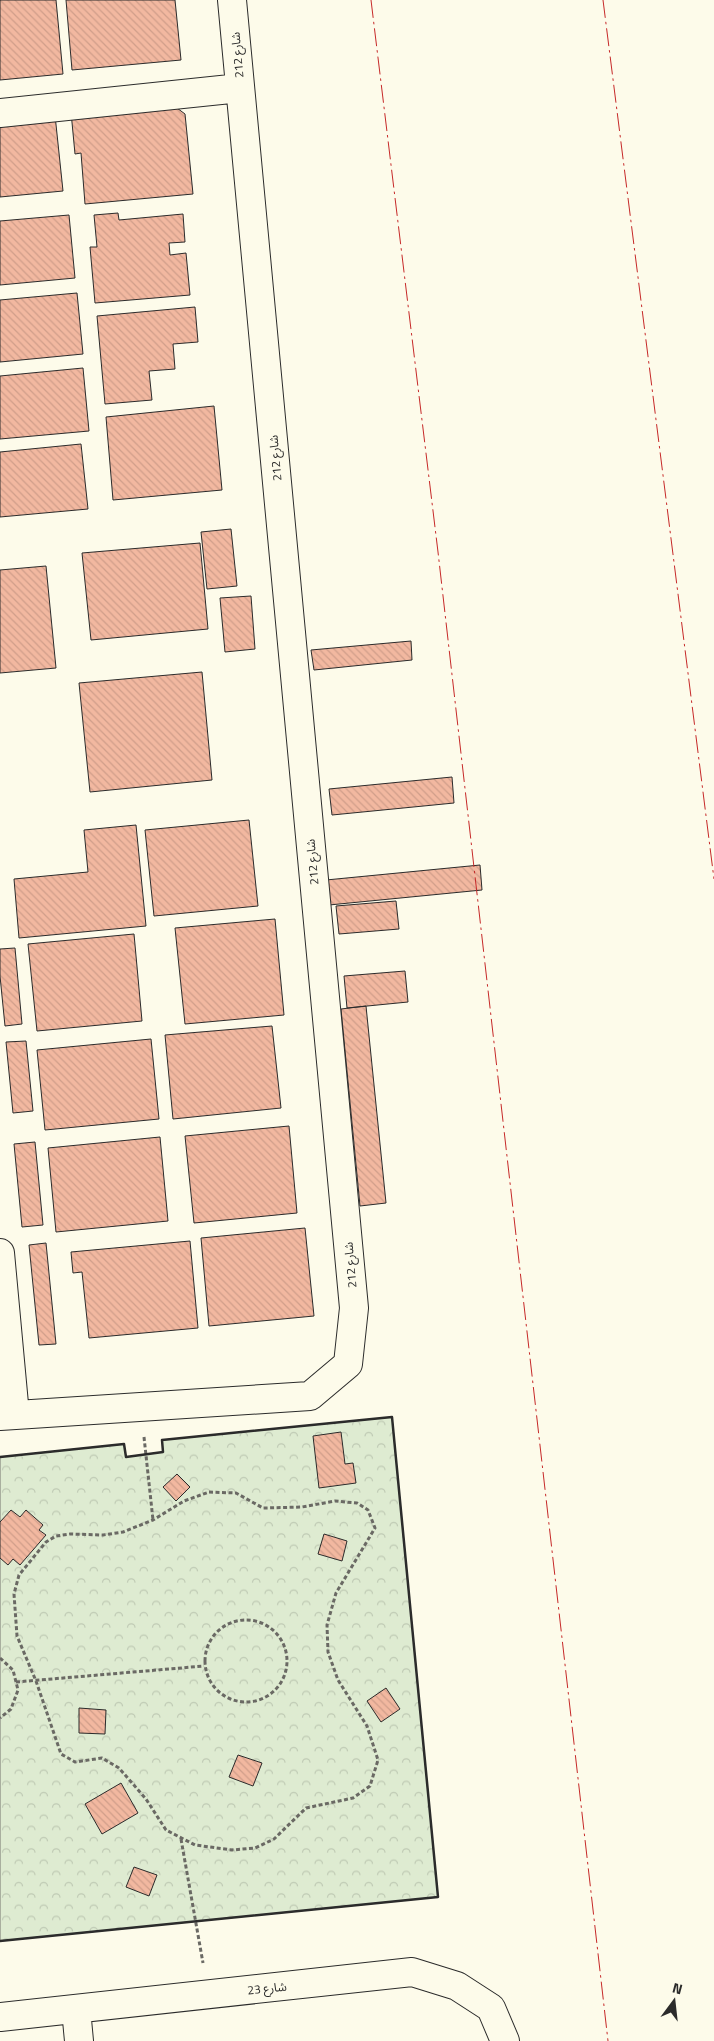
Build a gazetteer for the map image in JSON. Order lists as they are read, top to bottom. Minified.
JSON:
{"streets":{"street":["شارع 212","شارع 23"]},"north":"top"}
